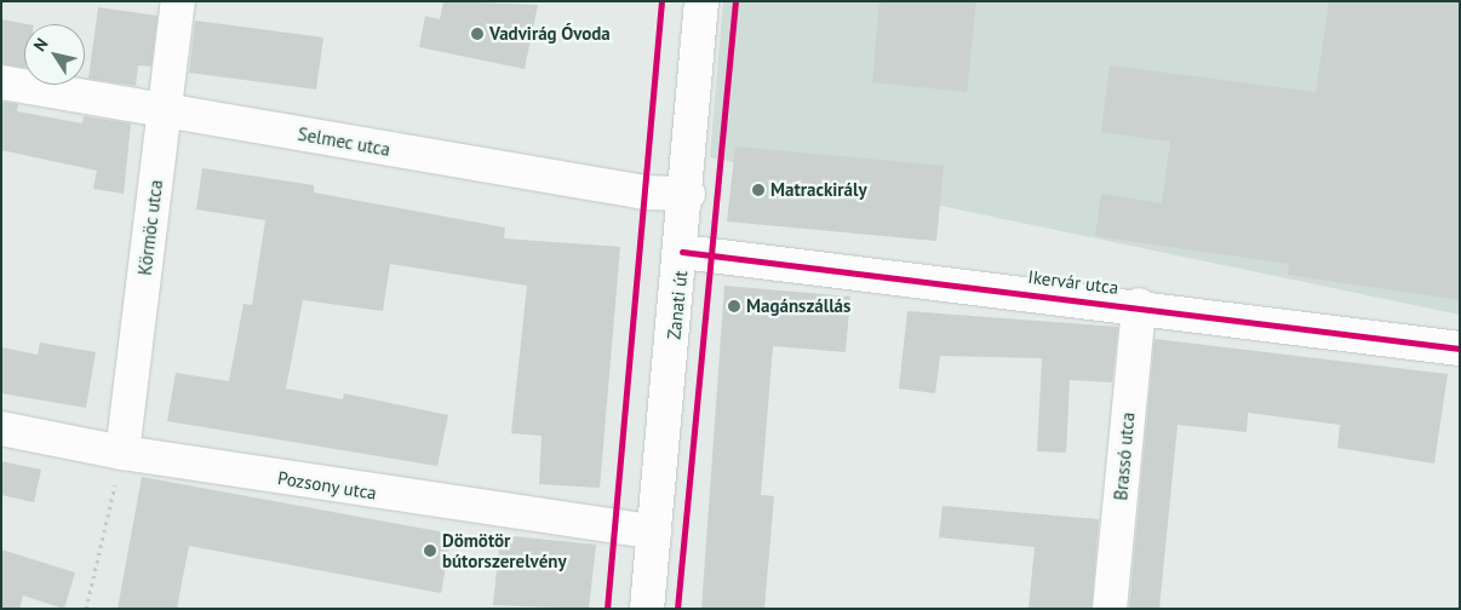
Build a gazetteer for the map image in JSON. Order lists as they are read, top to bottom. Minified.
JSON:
{"streets":{"street":["Selmec utca","Körmöc utca","Ikervár utca","Zanati út","Brassó utca","Pozsony utca"]},"crossings":[["Selmec utca","Körmöc utca"],["Selmec utca","Zanati út"],["Körmöc utca","Pozsony utca"],["Ikervár utca","Zanati út"],["Ikervár utca","Brassó utca"],["Zanati út","Pozsony utca"]],"places":["Vadvirág Óvoda","Matrackirály","Magánszállás","Dömötör bútorszerelvény"],"north":"top left"}
